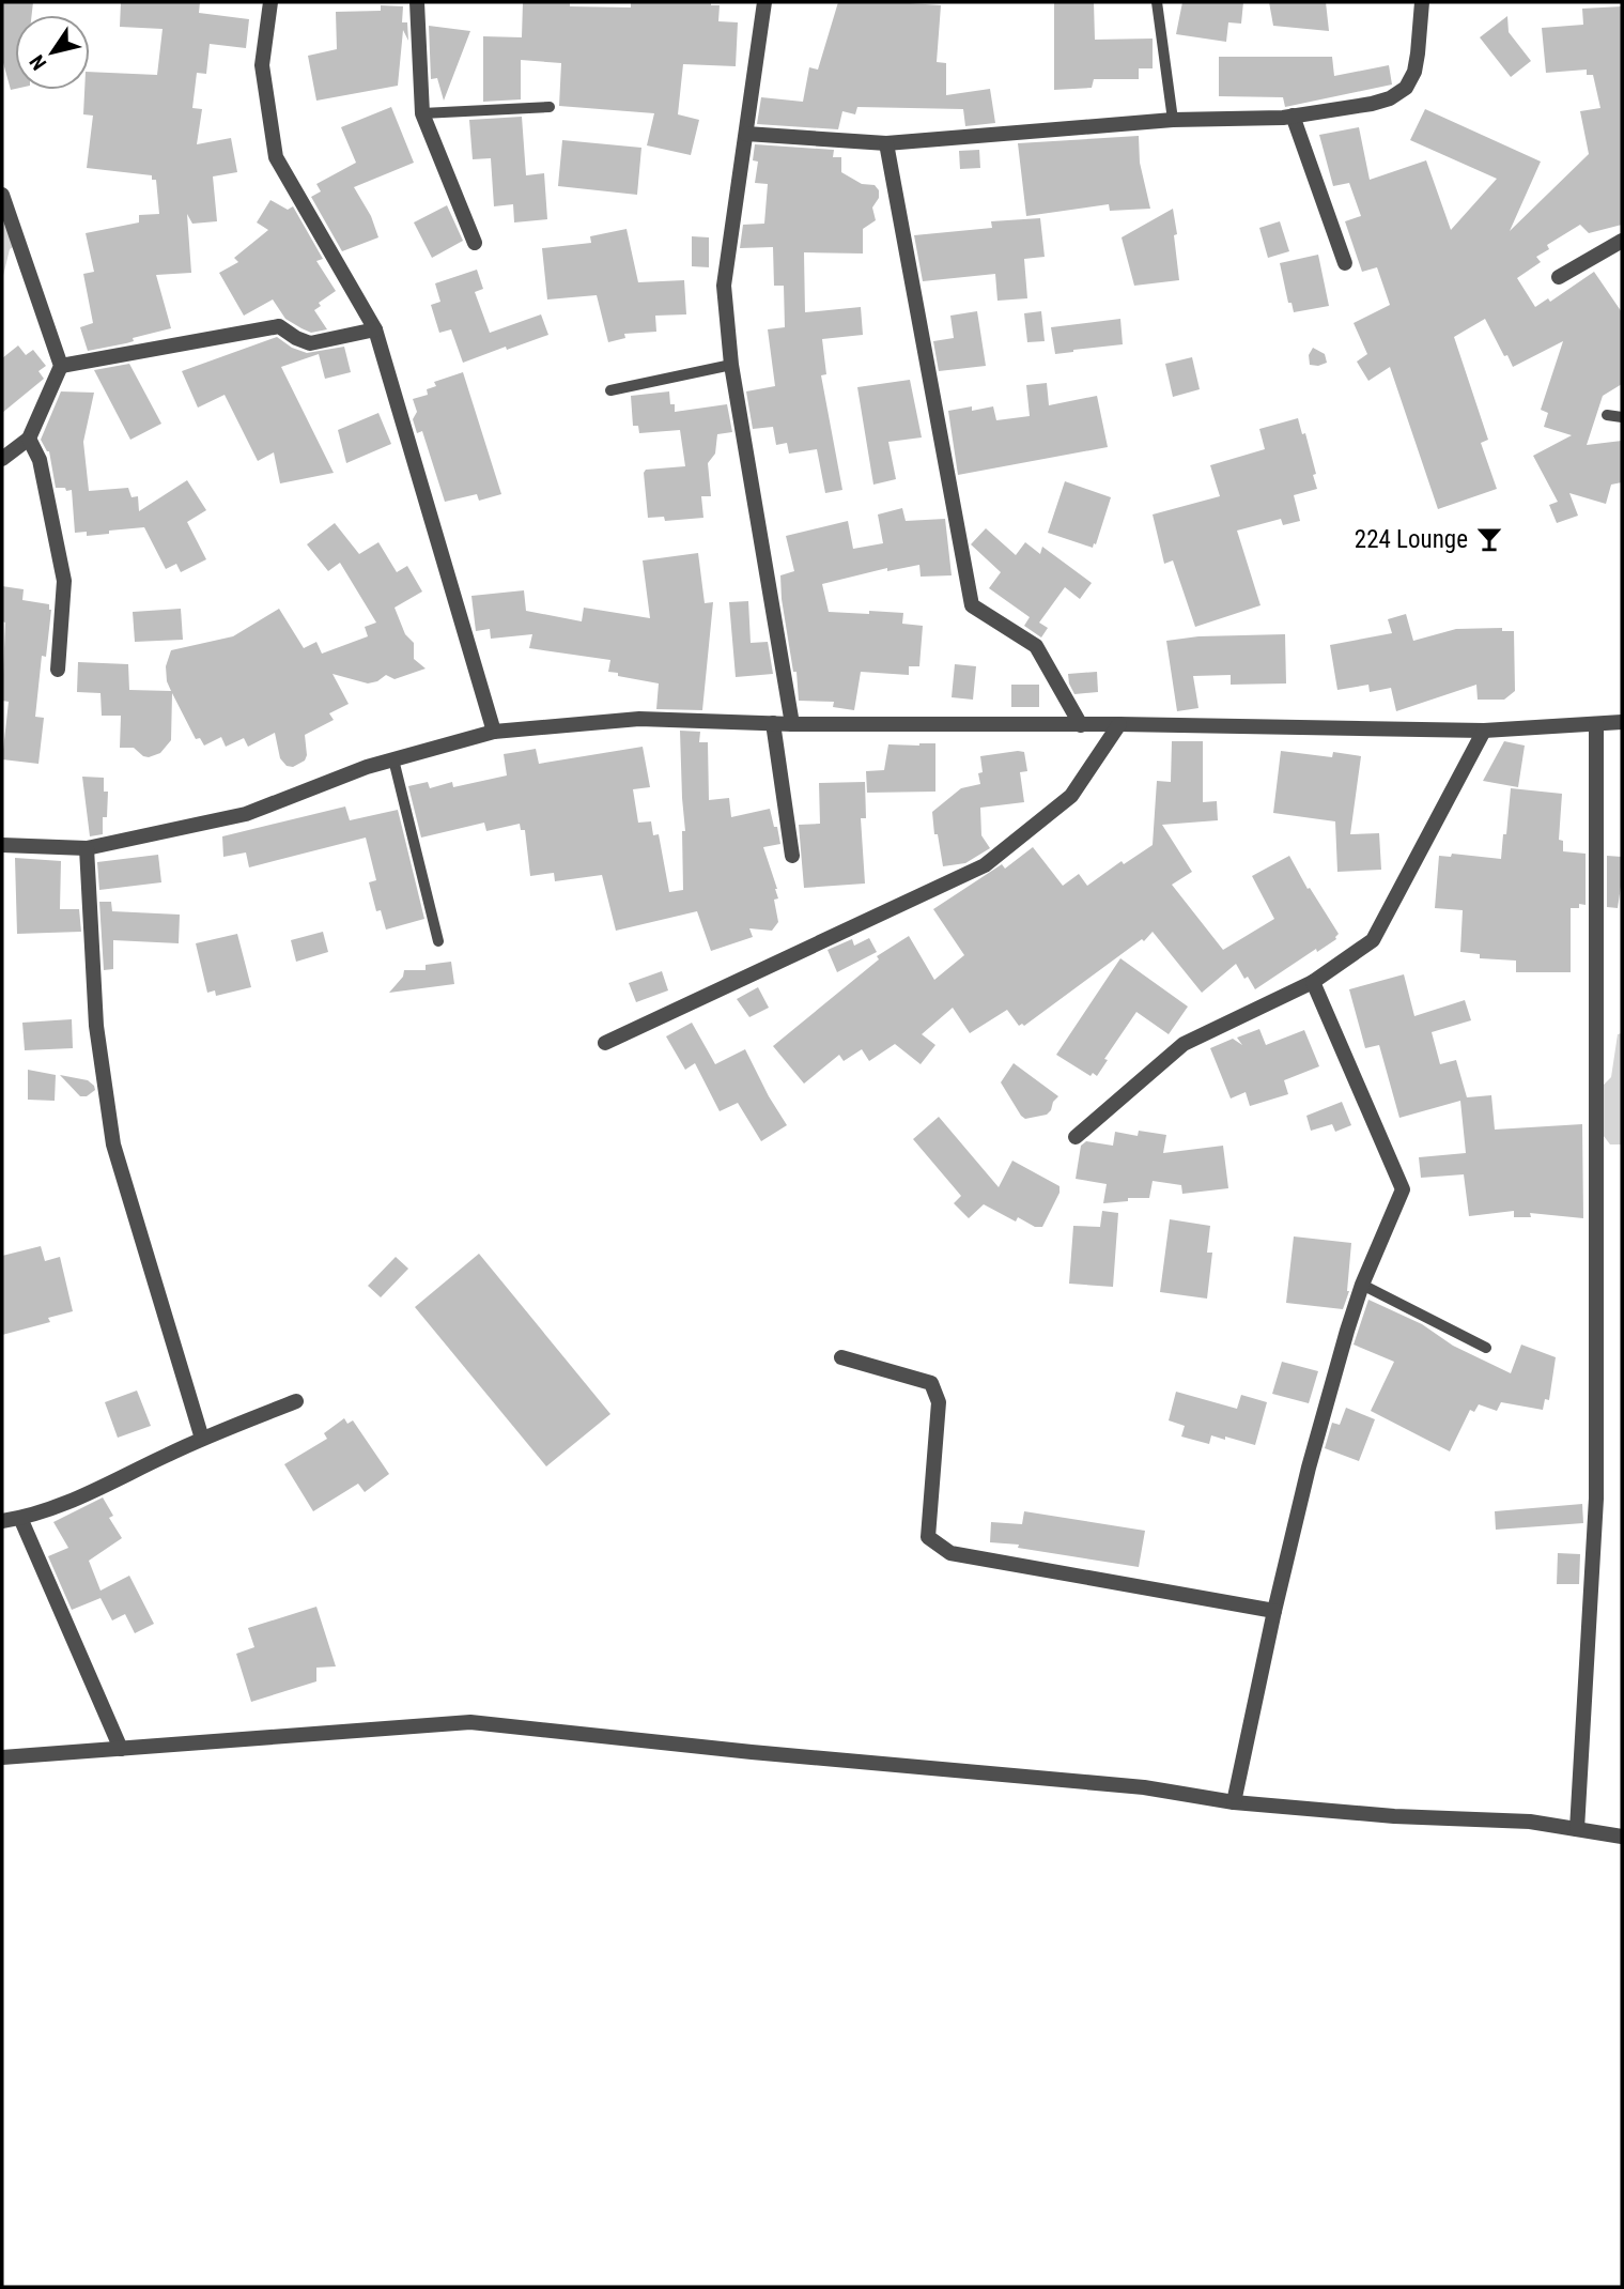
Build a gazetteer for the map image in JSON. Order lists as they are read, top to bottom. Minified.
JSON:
{"places":{"bar":["224 Lounge"]},"north":"bottom left"}
